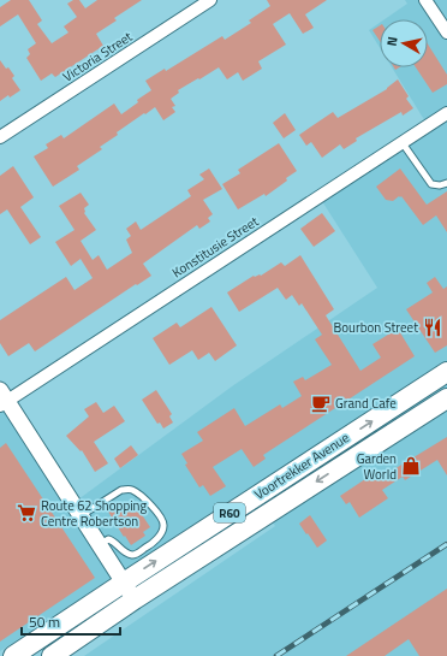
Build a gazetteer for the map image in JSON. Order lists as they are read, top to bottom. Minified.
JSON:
{"streets":{"main road":["Voortrekker Avenue","R60"],"street":["Victoria Street","Konstitusie Street"]},"places":{"restaurant":["Bourbon Street"],"cafe":["Grand Cafe"],"shop":["Garden World"],"supermarket":["Route 62 Shopping Centre Robertson"]},"scale_bar":"50 m","north":"left"}
